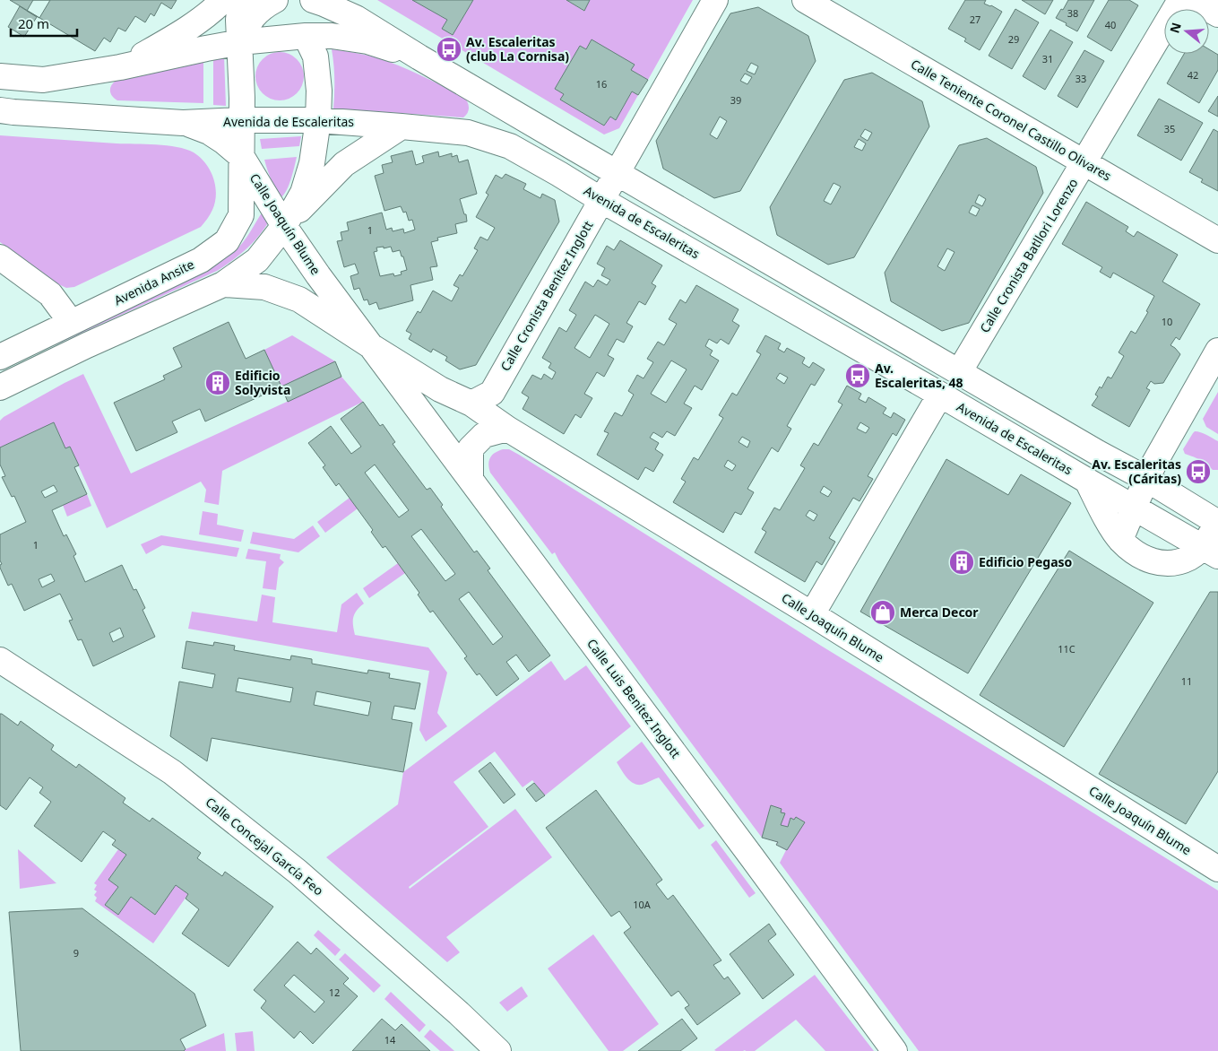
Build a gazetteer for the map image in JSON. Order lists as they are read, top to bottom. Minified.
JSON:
{"streets":{"street":["Calle Teniente Coronel Castillo Olivares","Avenida de Escaleritas","Calle Joaquín Blume","Calle Cronista Batllori Lorenzo","Avenida Ansite","Calle Cronista Benítez Inglott","Calle Luis Benítez Inglott","Calle Concejal García Feo"]},"crossings":[["Calle Teniente Coronel Castillo Olivares","Calle Cronista Batllori Lorenzo"],["Avenida de Escaleritas","Calle Joaquín Blume"],["Avenida de Escaleritas","Avenida Ansite"],["Avenida de Escaleritas","Calle Cronista Benítez Inglott"],["Calle Joaquín Blume","Avenida Ansite"],["Calle Joaquín Blume","Calle Cronista Benítez Inglott"],["Calle Joaquín Blume","Calle Luis Benítez Inglott"]],"places":{"bus stop":["Av. Escaleritas (club La Cornisa)","Av. Escaleritas, 48","Av. Escaleritas (Cáritas)"],"building":["Edificio Solyvista","Edificio Pegaso"],"shop":["Merca Decor"]},"house_numbers":["38","27","40","29","31","42","33","16","39","35","1","10","1","11C","11","10A","9","12","14"],"scale_bar":"20 m","north":"left"}
